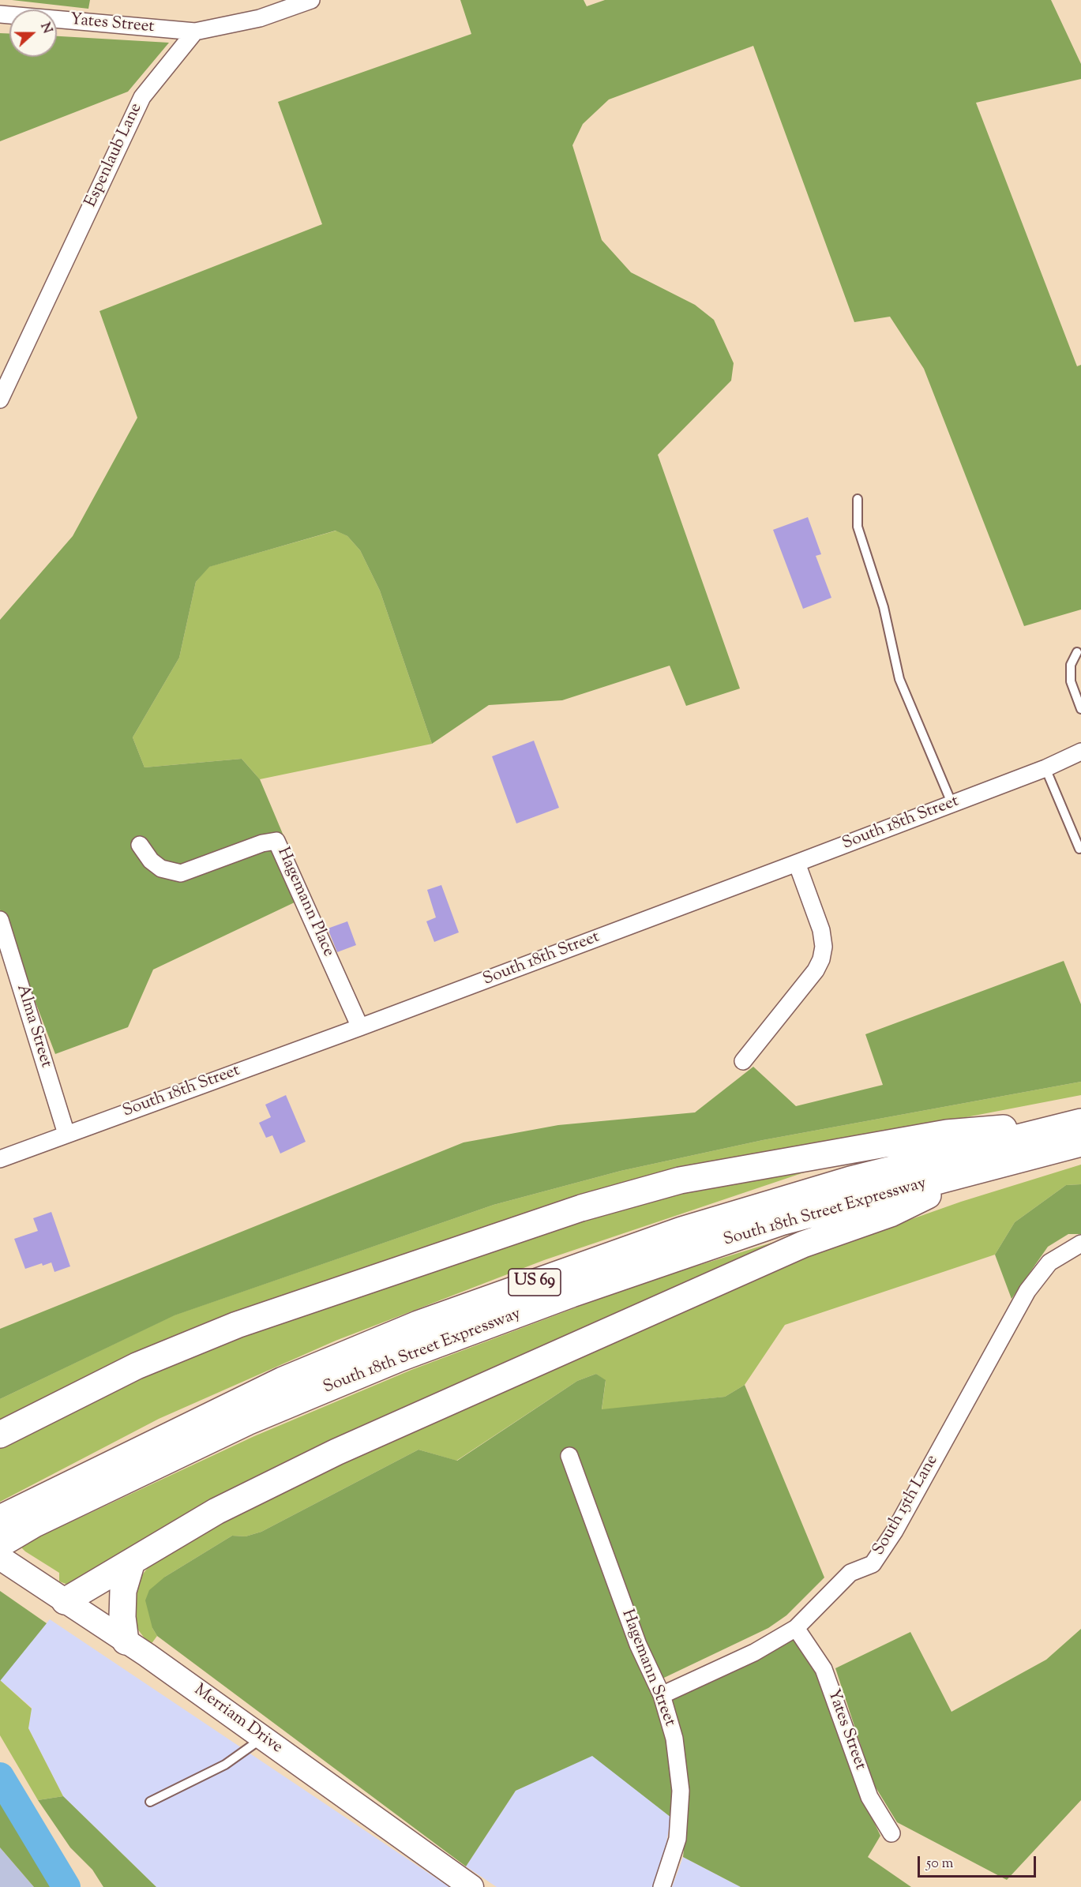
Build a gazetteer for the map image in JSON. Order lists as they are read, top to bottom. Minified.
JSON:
{"streets":{"highway":["South 18th Street Expressway","US 69"],"main road":["Merriam Drive"],"street":["Yates Street","Espenlaub Lane","South 18th Street","Hagemann Place","Alma Street","South 15th Lane","Hagemann Street"]},"crossings":[["Yates Street","Espenlaub Lane"],["Yates Street","South 15th Lane"],["South 18th Street","Hagemann Place"],["South 18th Street","Alma Street"],["South 15th Lane","Hagemann Street"]],"scale_bar":"50 m","north":"right"}
